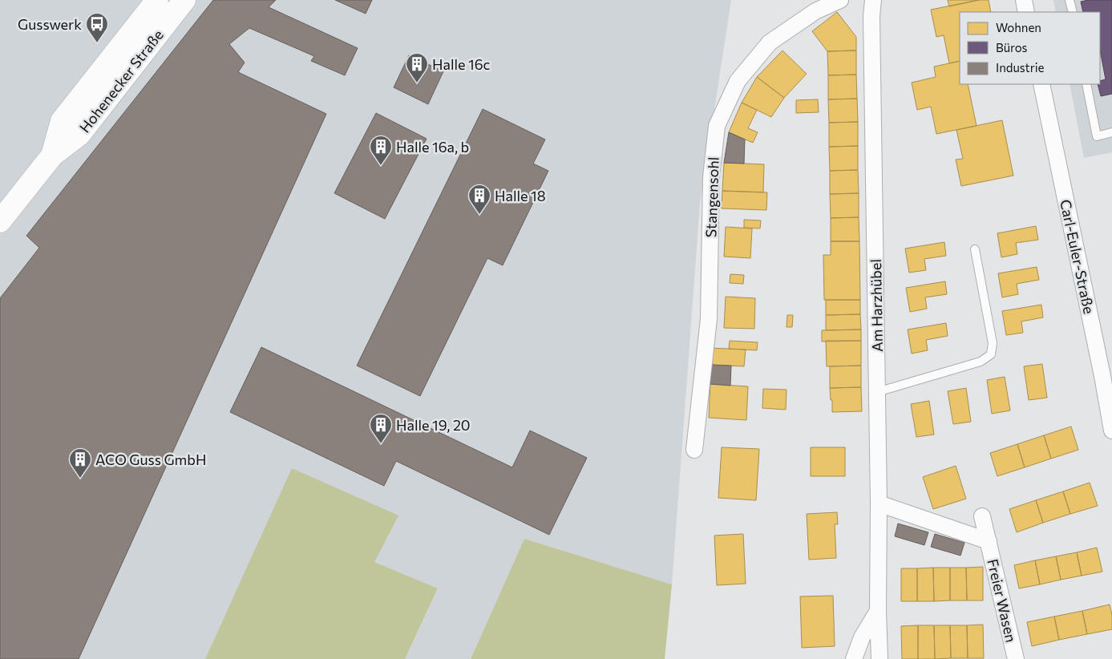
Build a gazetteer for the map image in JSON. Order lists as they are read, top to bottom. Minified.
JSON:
{"streets":{"main road":["Hohenecker Straße"],"street":["Stangensohl","Carl-Euler-Straße","Am Harzhübel","Freier Wasen"]},"crossings":[["Am Harzhübel","Freier Wasen"]],"places":{"bus stop":["Gusswerk"],"building":["Halle 16c","Halle 16a, b","Halle 18","Halle 19, 20","ACO Guss GmbH"]},"legend":["Wohnen","Büros","Industrie"]}
